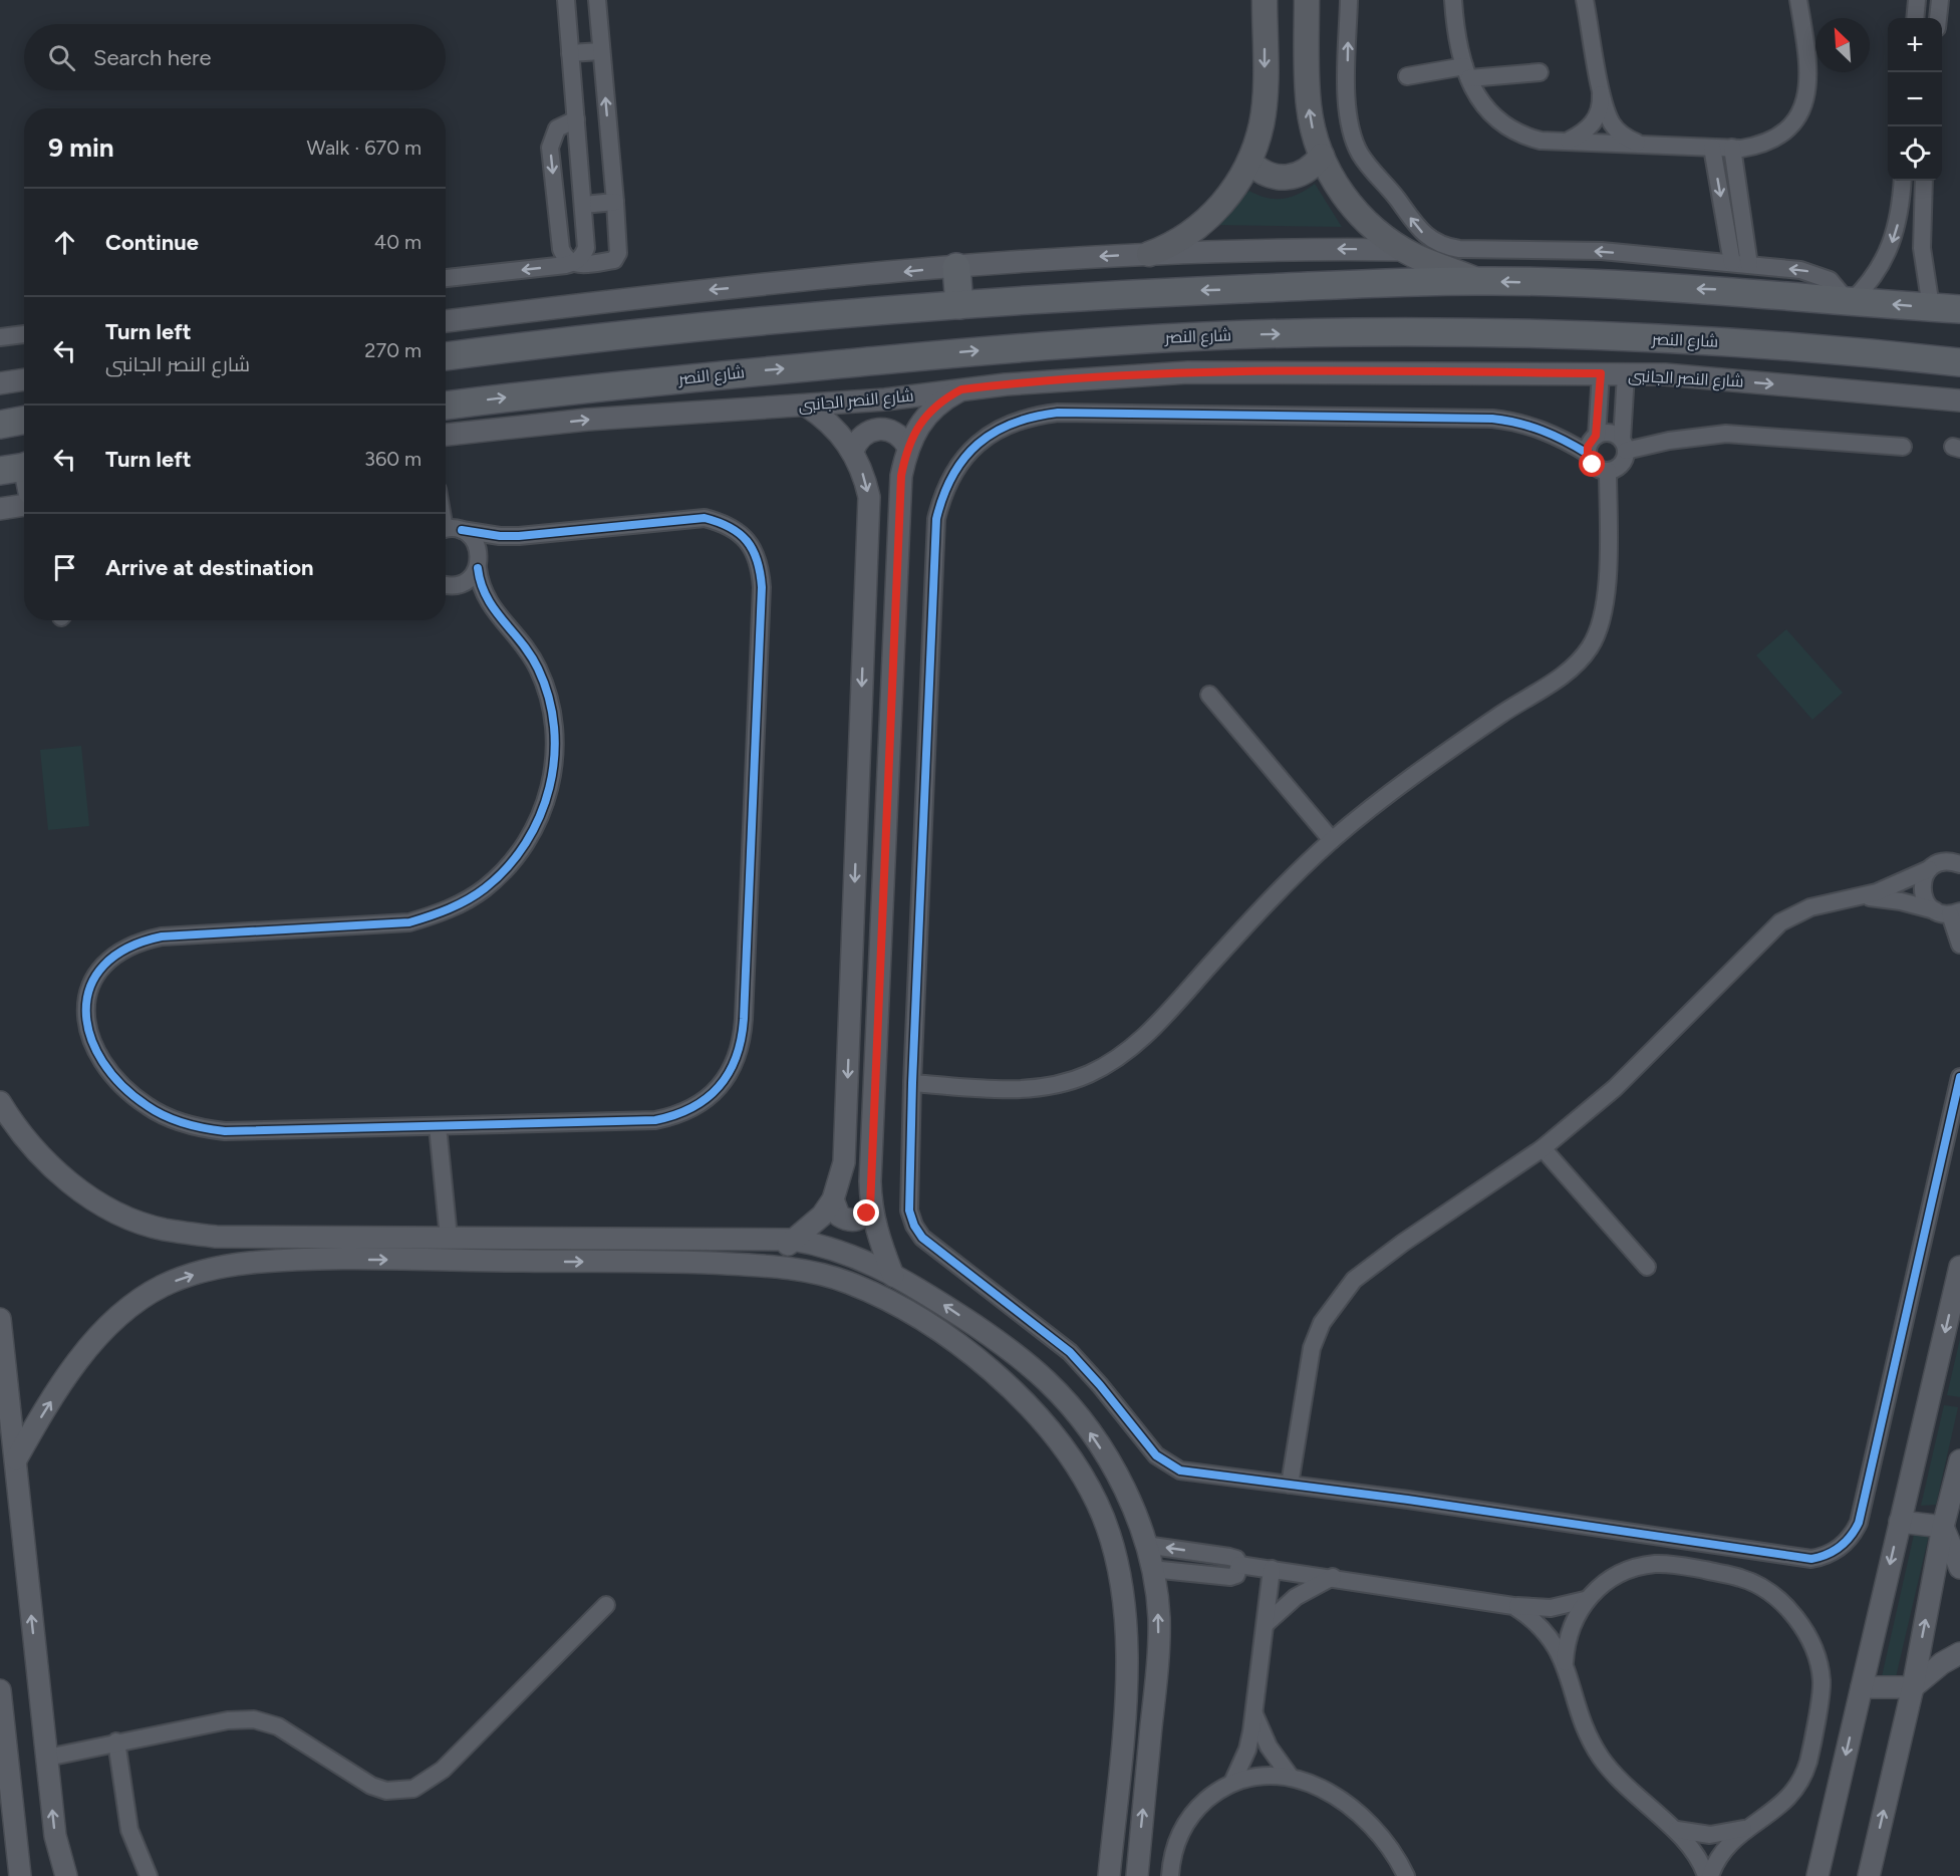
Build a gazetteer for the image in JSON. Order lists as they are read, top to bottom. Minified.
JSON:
{"streets":{"main road":["شارع النصر"],"street":["شارع النصر الجانبى"]},"north":"top left","page":{"map_buttons":["+","−"],"search":"Search here","heading":["9 min","Walk · 670 m"],"list":[["Continue","40 m"],["Turn left","شارع النصر الجانبى","270 m"],["Turn left","360 m"],"Arrive at destination"]}}
